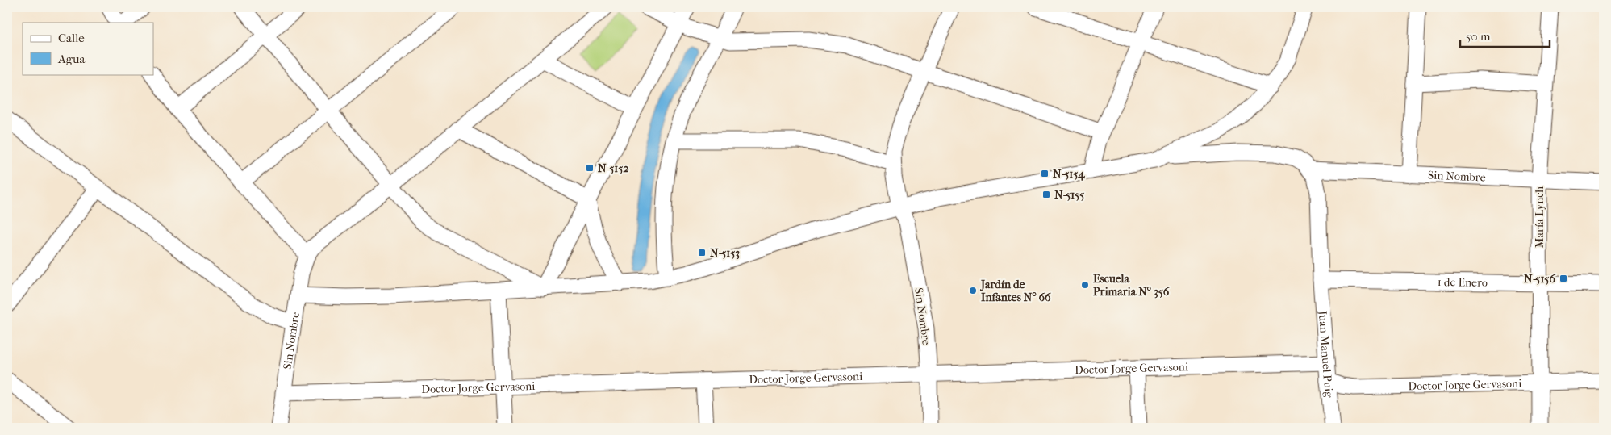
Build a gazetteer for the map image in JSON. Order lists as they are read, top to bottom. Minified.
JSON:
{"streets":{"street":["Sin Nombre","María Lynch","1 de Enero","Juan Manuel Puig","Doctor Jorge Gervasoni"]},"crossings":[["Sin Nombre","María Lynch"],["Sin Nombre","Doctor Jorge Gervasoni"],["María Lynch","1 de Enero"],["María Lynch","Doctor Jorge Gervasoni"],["1 de Enero","Juan Manuel Puig"],["Juan Manuel Puig","Doctor Jorge Gervasoni"]],"places":{"transit":["N-5152","N-5154","N-5155","N-5153","N-5156"],"other":["Escuela Primaria N° 356","Jardín de Infantes N° 66"]},"legend":["Calle","Agua"],"scale_bar":"50 m"}
